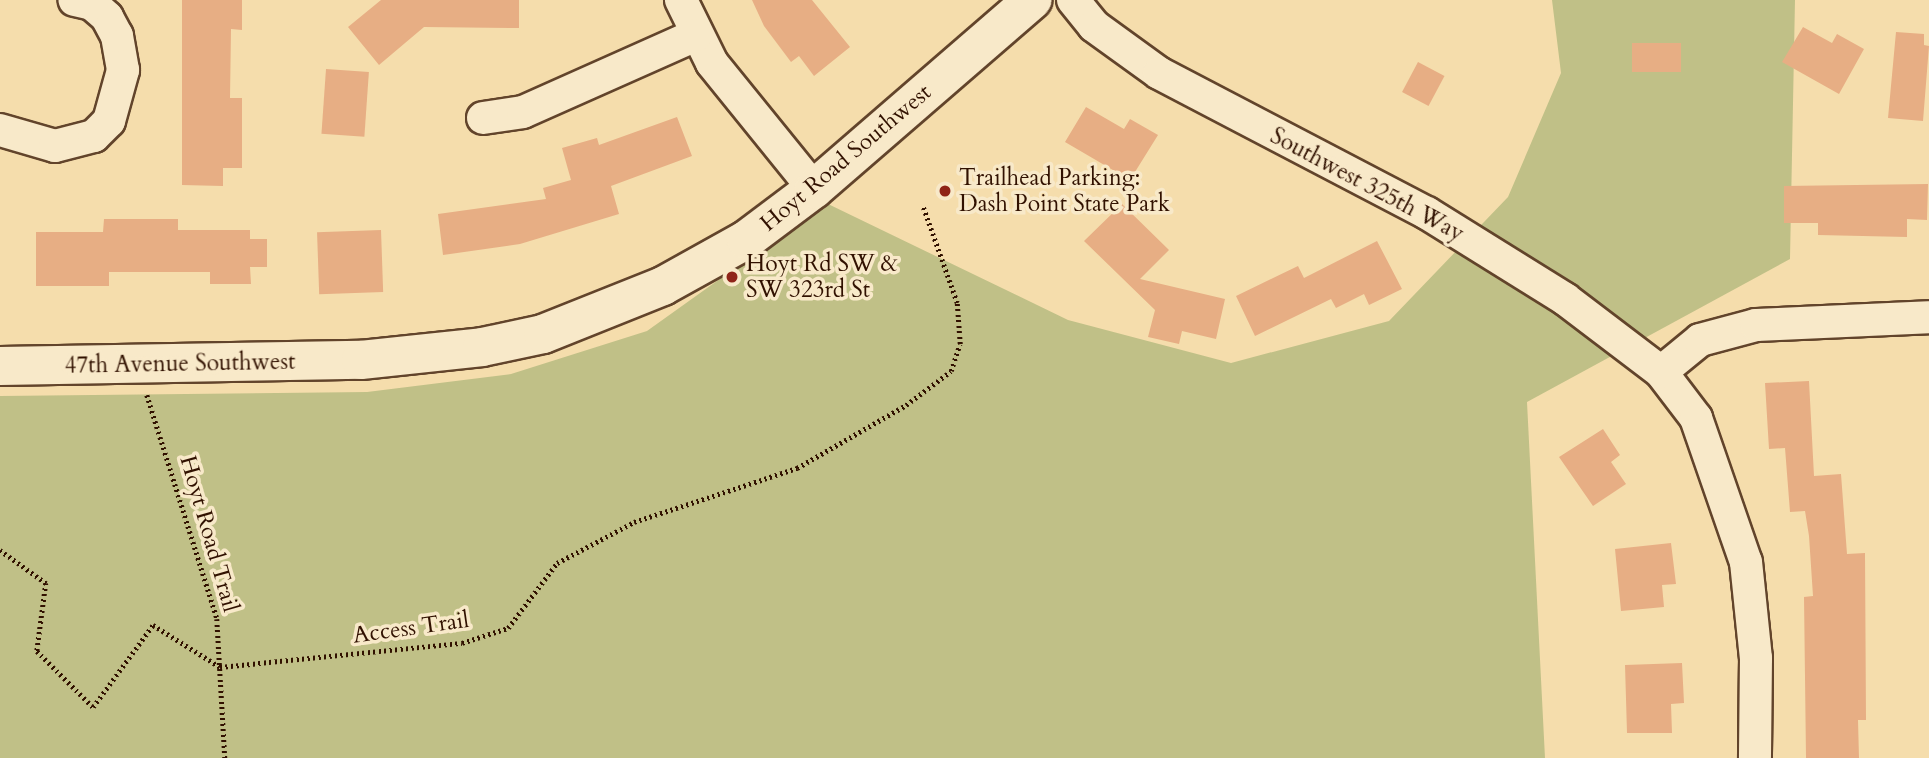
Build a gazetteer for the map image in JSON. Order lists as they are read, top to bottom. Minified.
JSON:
{"streets":{"main road":["Hoyt Road Southwest","47th Avenue Southwest"],"street":["Southwest 325th Way"],"path":["Hoyt Road Trail","Access Trail"]},"crossings":[["Hoyt Road Southwest","47th Avenue Southwest"],["47th Avenue Southwest","Hoyt Road Trail"],["Hoyt Road Trail","Access Trail"]],"places":["Trailhead Parking: Dash Point State Park","Hoyt Rd SW & SW 323rd St"]}
